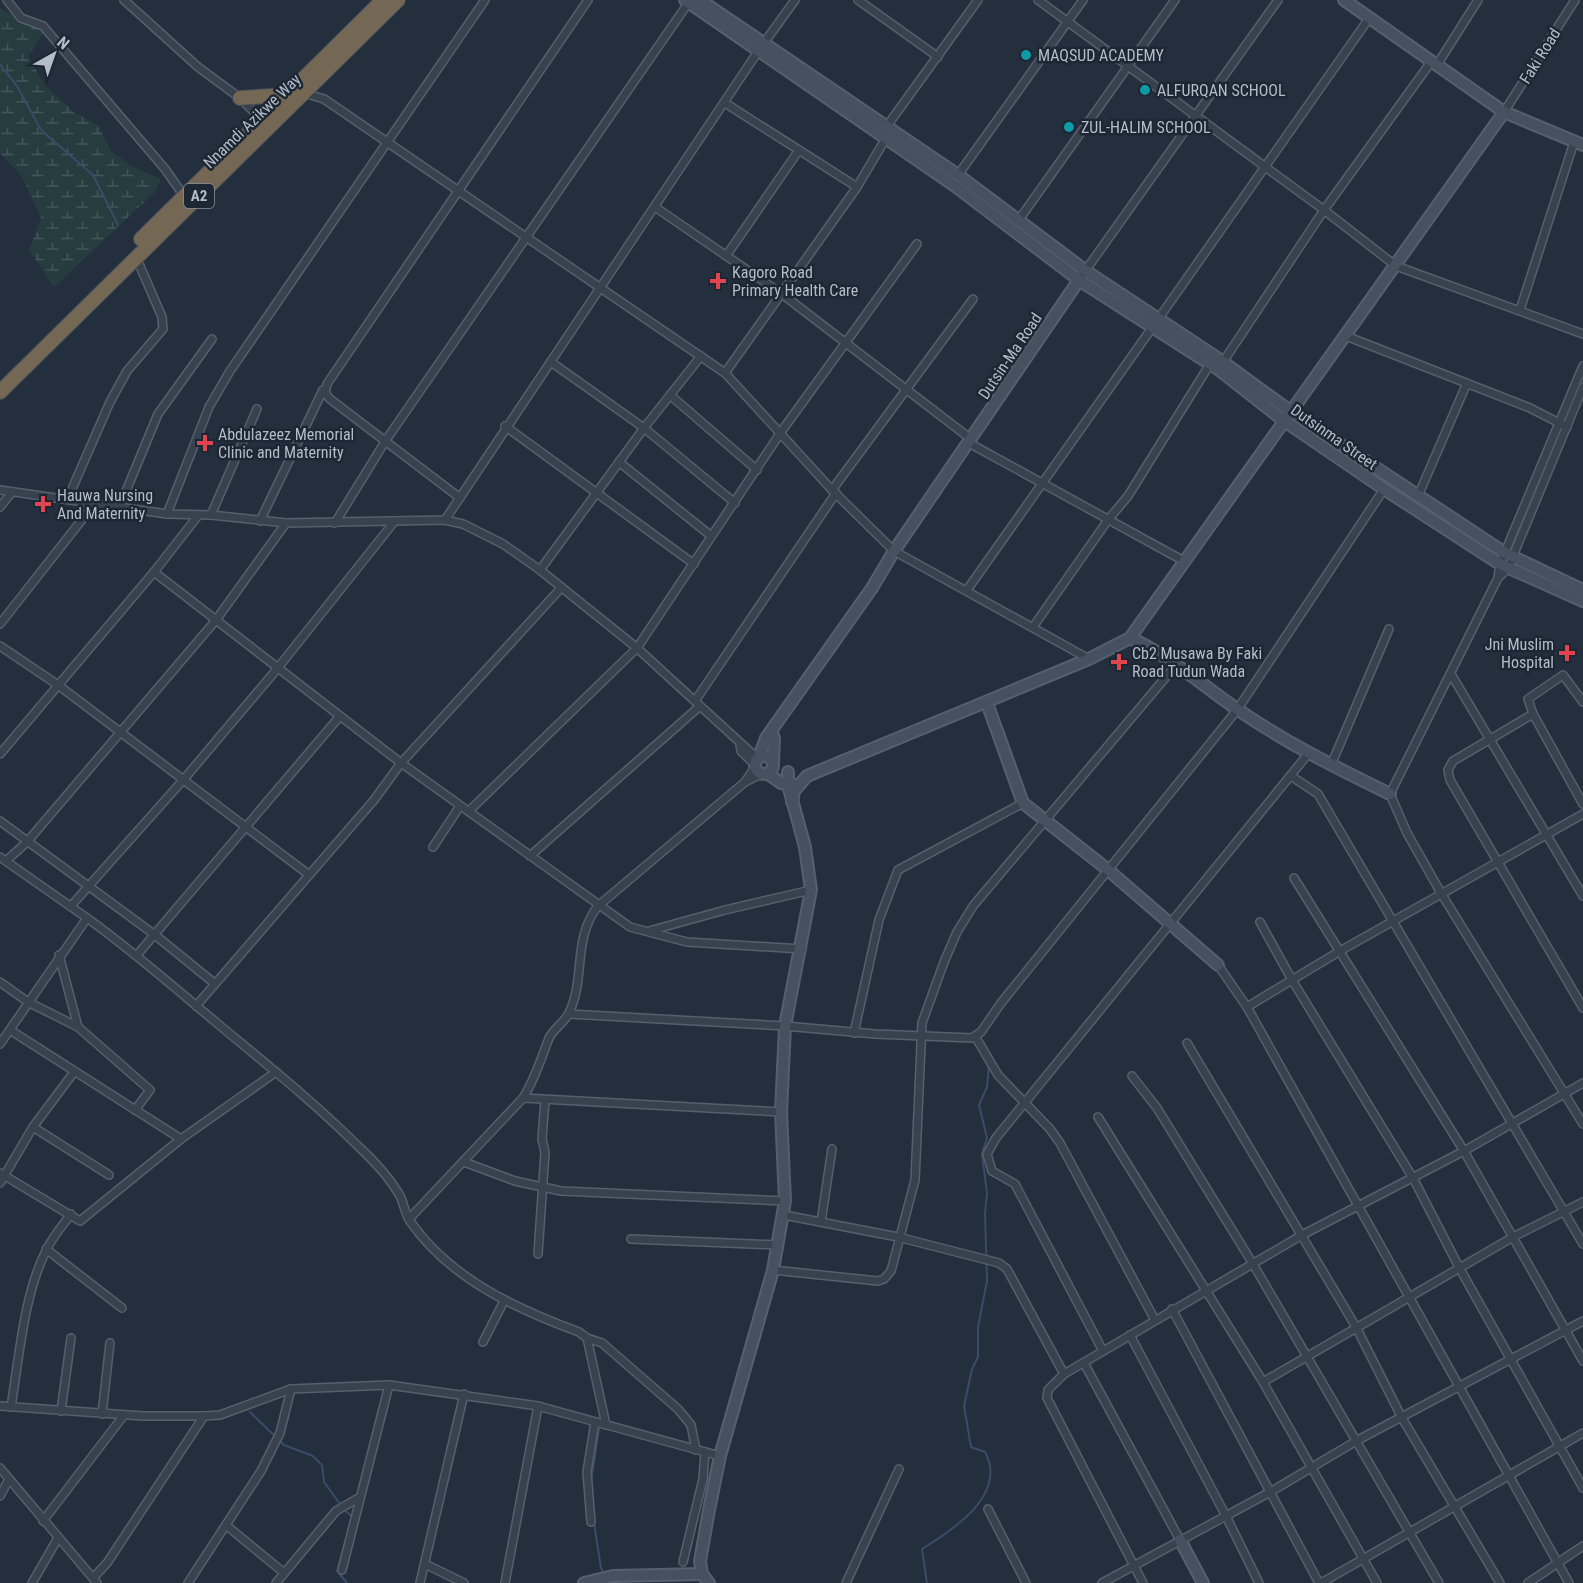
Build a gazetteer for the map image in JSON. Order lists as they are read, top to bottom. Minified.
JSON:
{"streets":{"highway":["Nnamdi Azikwe Way","A2"],"street":["Faki Road","Dutsin-Ma Road","Dutsinma Street"]},"crossings":[["Dutsin-Ma Road","Dutsinma Street"]],"places":{"other":["MAQSUD ACADEMY","ALFURQAN SCHOOL","ZUL-HALIM SCHOOL"],"health":["Kagoro Road Primary Health Care","Abdulazeez Memorial Clinic and Maternity","Hauwa Nursing And Maternity","Jni Muslim Hospital","Cb2 Musawa By Faki Road Tudun Wada"]},"north":"top right"}
